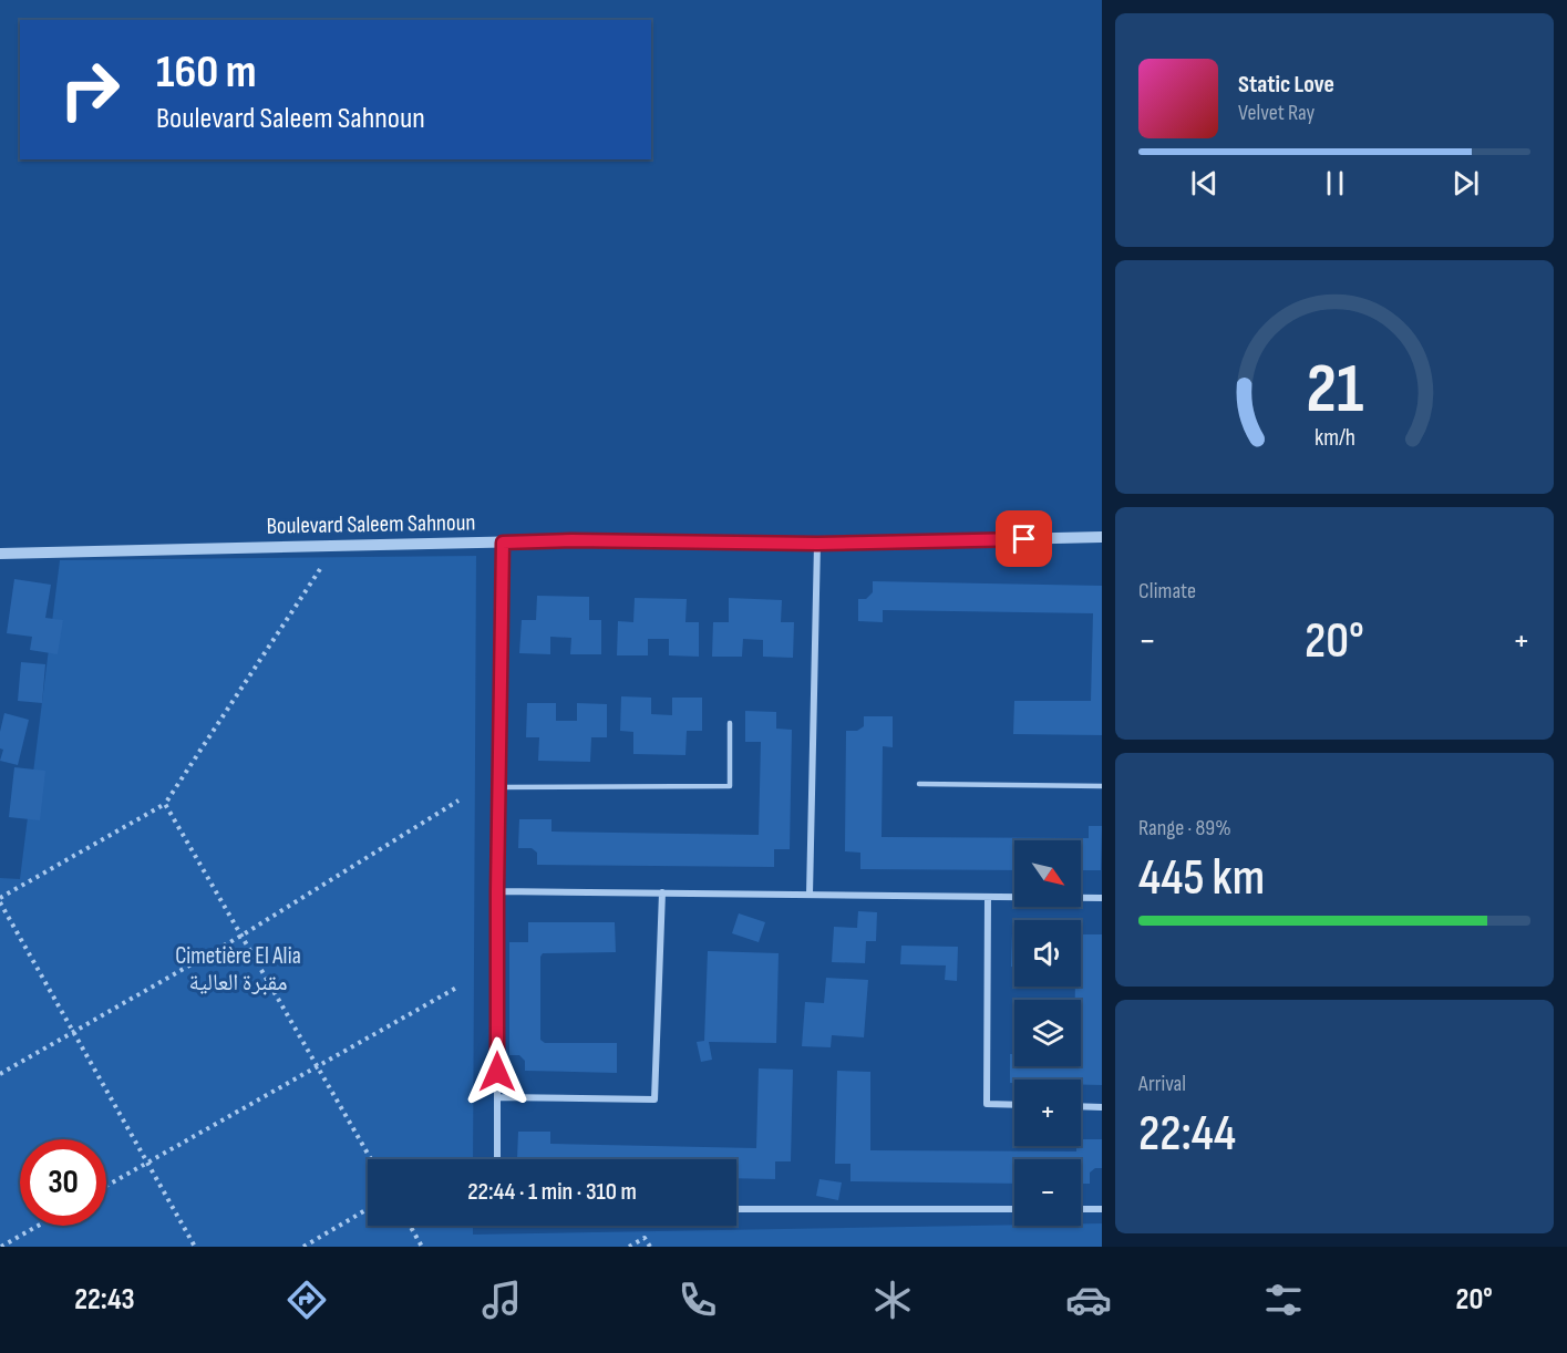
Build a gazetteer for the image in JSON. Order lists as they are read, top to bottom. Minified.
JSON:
{"streets":{"street":["Boulevard Saleem Sahnoun"]},"parks":["Cimetière El Alia مقبرة العالية"],"north":"bottom right","page":{"turn":["160 m","Boulevard Saleem Sahnoun"],"song":["Static Love","Velvet Ray"],"tile":["Climate",["Range · 89%","445 km"],["Arrival","22:44"]],"heat":["−","20°","+"],"map_buttons":["+","−"],"limit":"30","trip":"22:44 · 1 min · 310 m","tabs":["22:43","20°"],"gauge":["21","km/h"]}}
